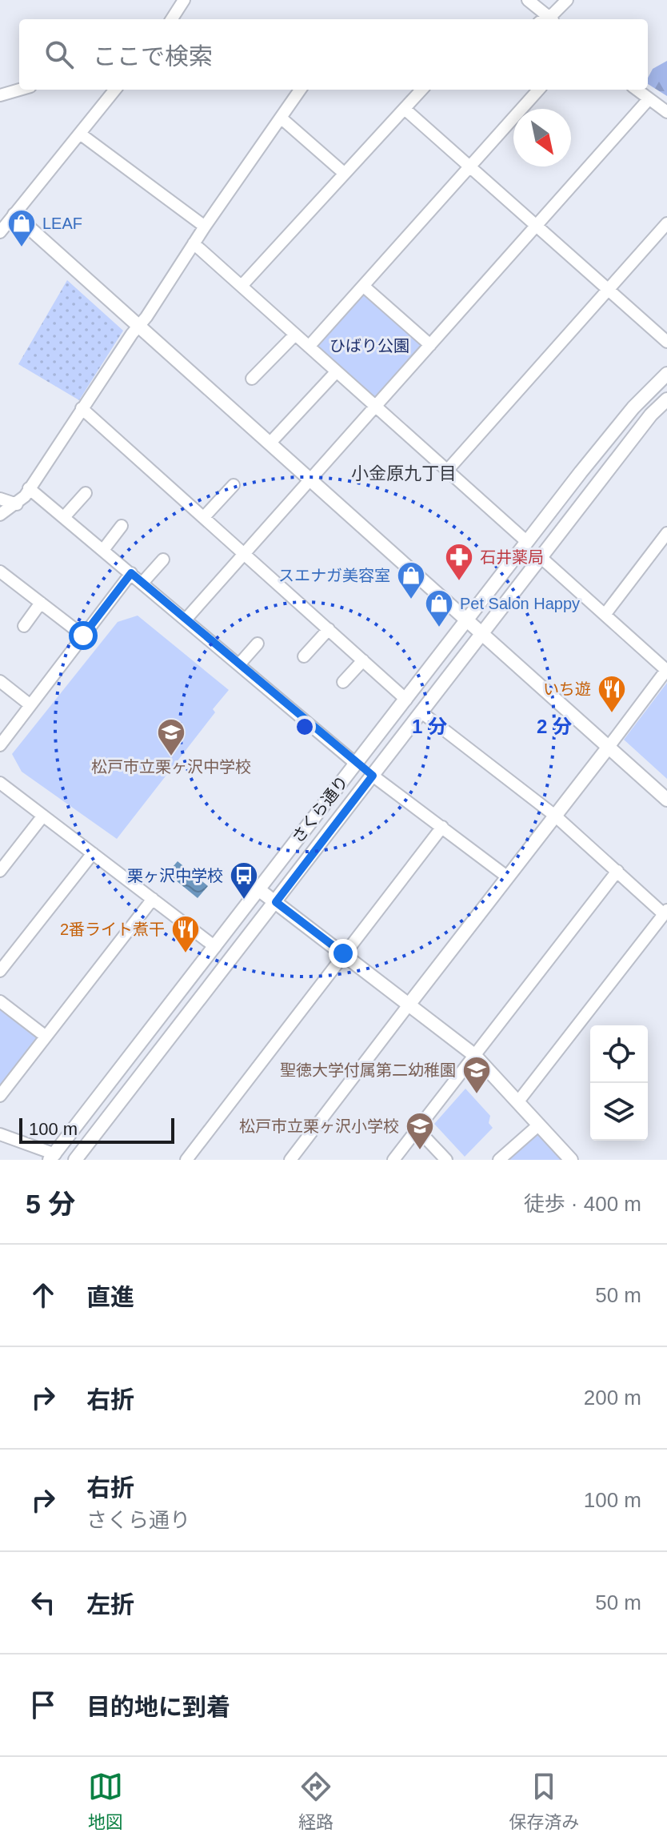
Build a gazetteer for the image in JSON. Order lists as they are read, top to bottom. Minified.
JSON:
{"streets":{"street":["さくら通り"]},"districts":["小金原九丁目"],"parks":["ひばり公園"],"places":{"shop":["LEAF","スエナガ美容室","Pet Salon Happy"],"pharmacy":["石井薬局"],"restaurant":["いち遊","2番ライト煮干"],"school or university":["松戸市立栗ヶ沢中学校","聖徳大学付属第二幼稚園","松戸市立栗ヶ沢小学校"],"bus stop":["栗ヶ沢中学校"]},"scale_bar":"100 m","north":"bottom right","page":{"search":"ここで検索","scale":"100 m","heading":["5 分","徒歩 · 400 m"],"list":[["直進","50 m"],["右折","200 m"],["右折","さくら通り","100 m"],["左折","50 m"],"目的地に到着"],"nav":["地図","経路","保存済み"]},"rings":["1 分","2 分"]}
